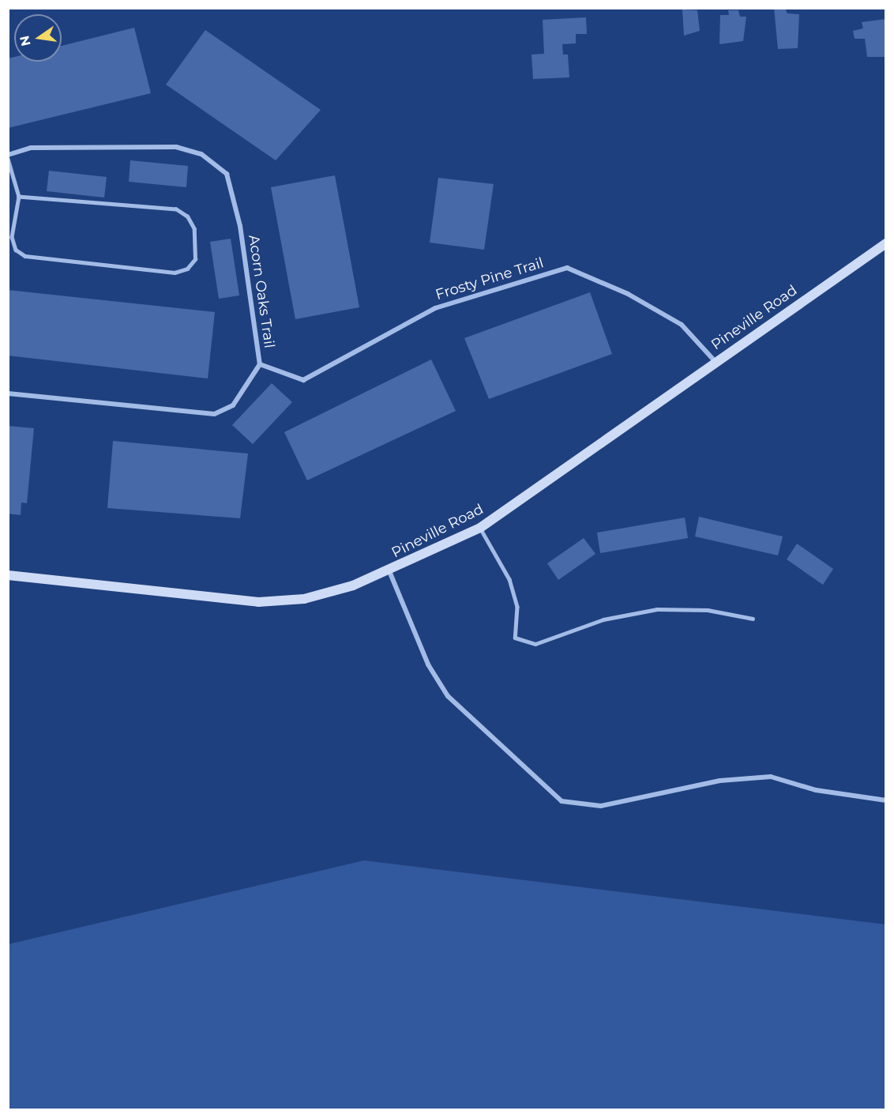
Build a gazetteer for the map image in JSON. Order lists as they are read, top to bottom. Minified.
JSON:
{"streets":{"main road":["Pineville Road"],"street":["Frosty Pine Trail","Acorn Oaks Trail"]},"crossings":[["Frosty Pine Trail","Acorn Oaks Trail"],["Frosty Pine Trail","Pineville Road"]],"north":"left"}
